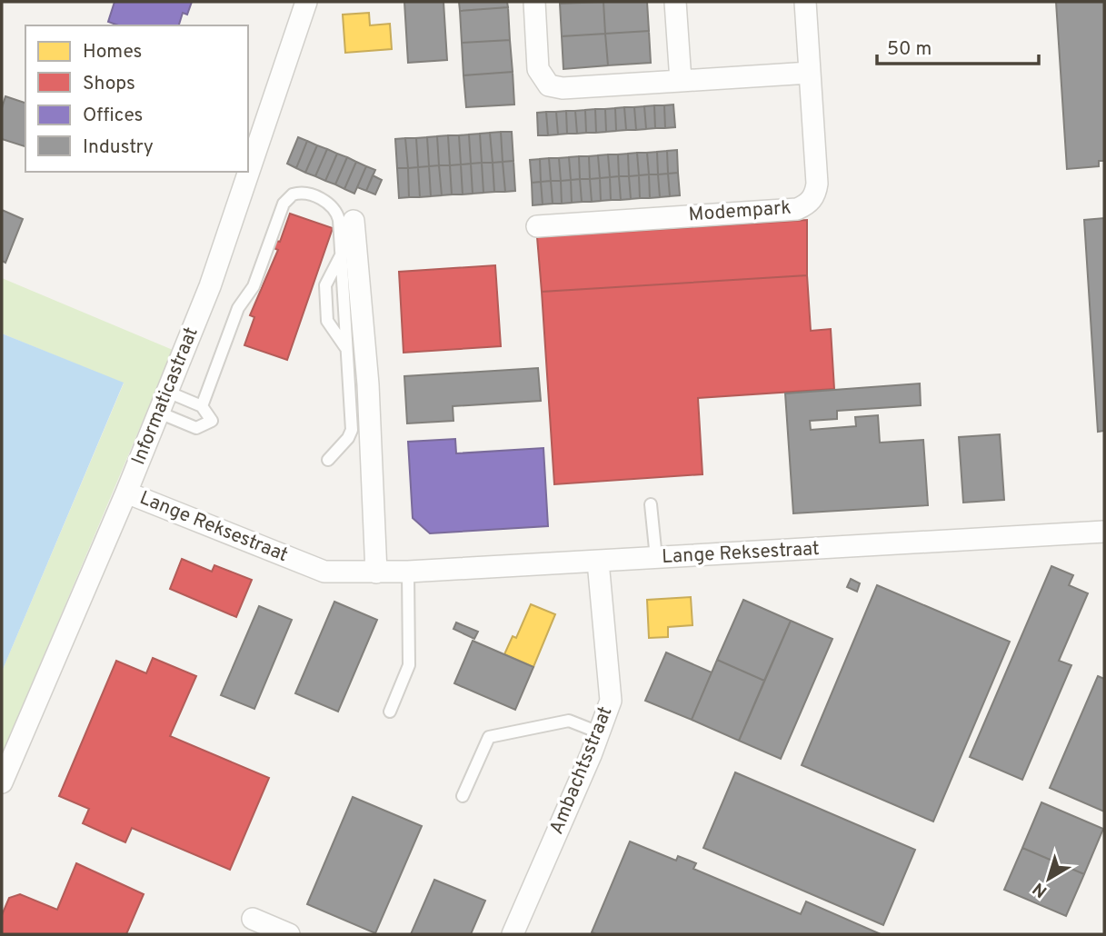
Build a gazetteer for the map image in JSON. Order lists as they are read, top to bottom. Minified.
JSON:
{"streets":{"street":["Modempark","Informaticastraat","Lange Reksestraat","Ambachtsstraat"]},"crossings":[["Informaticastraat","Lange Reksestraat"],["Lange Reksestraat","Ambachtsstraat"]],"legend":["Homes","Shops","Offices","Industry"],"scale_bar":"50 m","north":"bottom left"}
